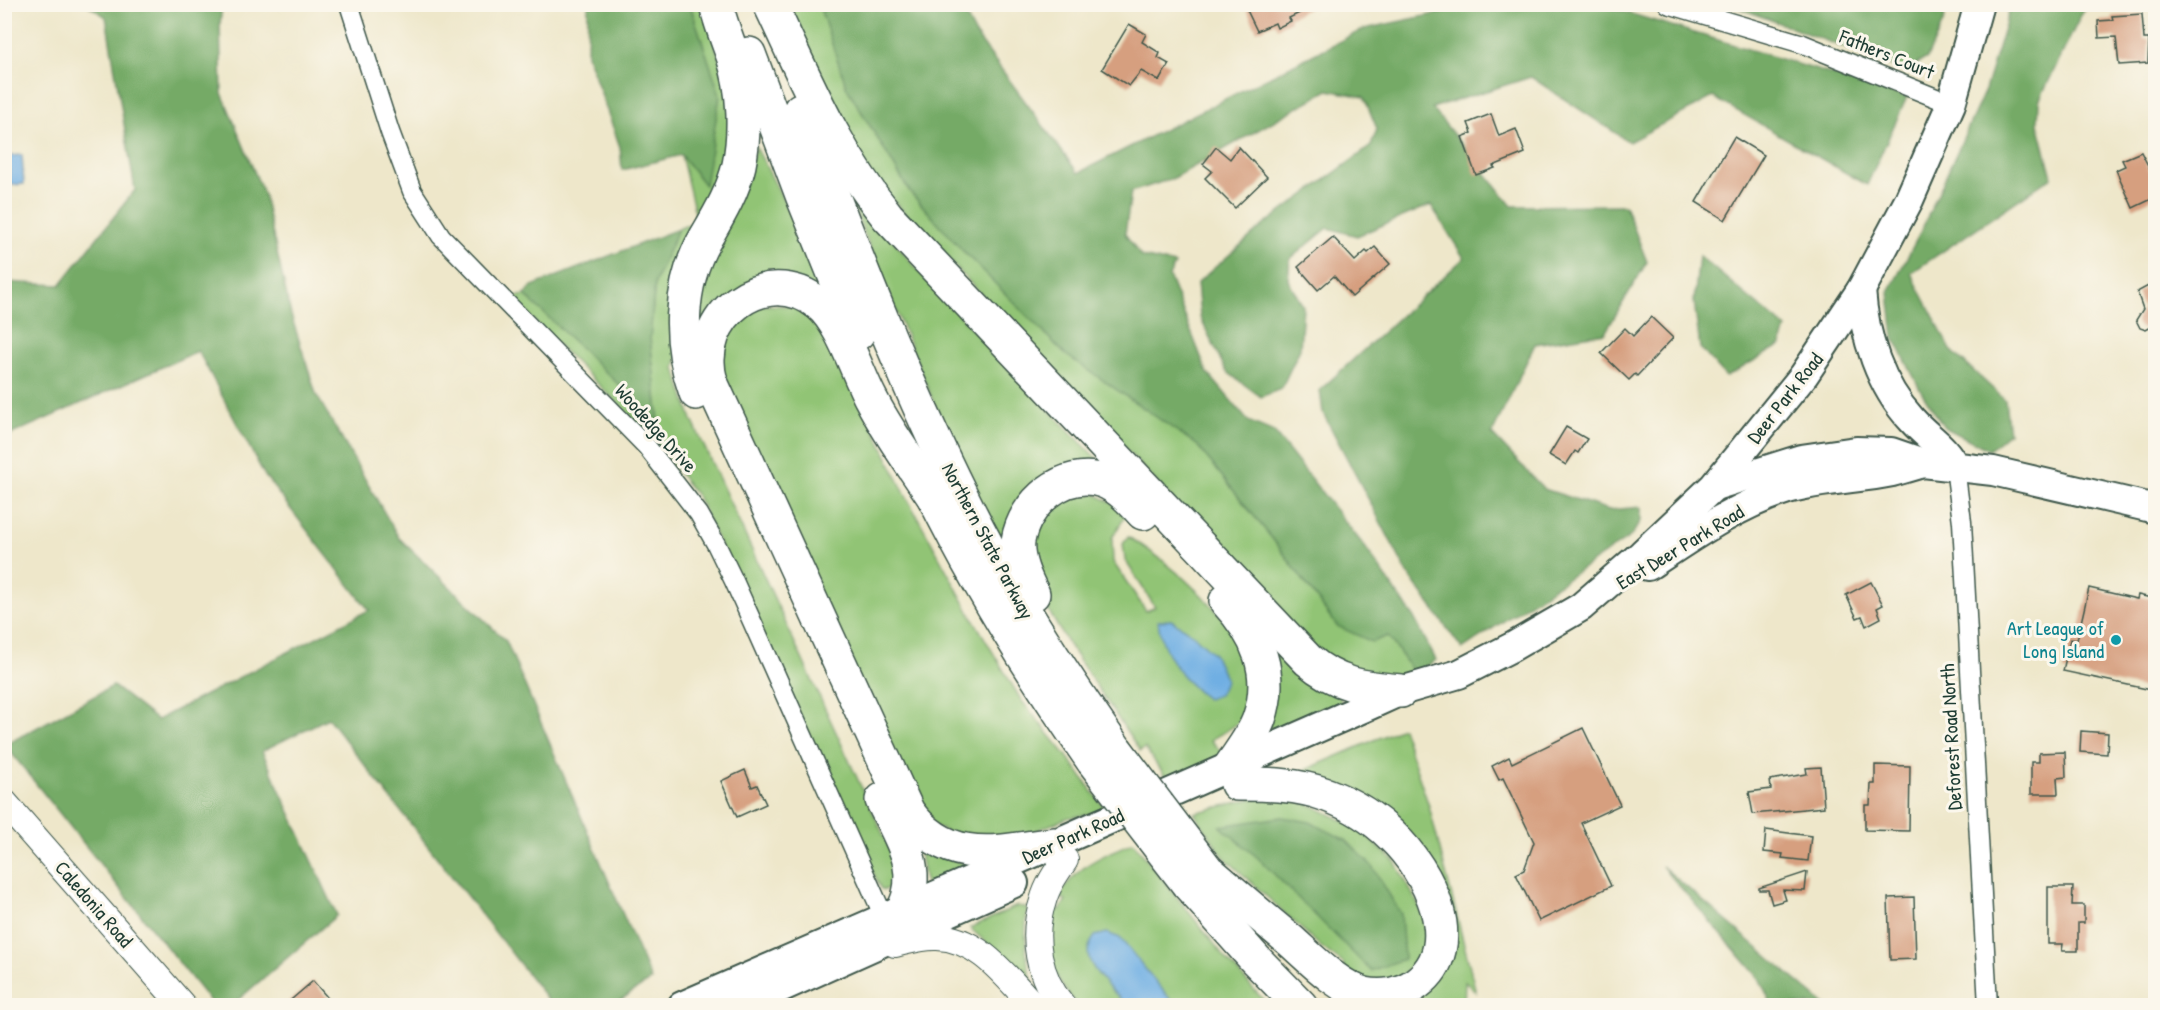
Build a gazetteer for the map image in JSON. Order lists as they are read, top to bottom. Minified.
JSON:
{"streets":{"highway":["Northern State Parkway"],"main road":["Deer Park Road","East Deer Park Road"],"street":["Fathers Court","Woodedge Drive","Deforest Road North","Caledonia Road"]},"crossings":[["Fathers Court","Deer Park Road"],["Deer Park Road","Woodedge Drive"],["Deer Park Road","East Deer Park Road"],["East Deer Park Road","Deforest Road North"]],"places":["Art League of Long Island"]}
